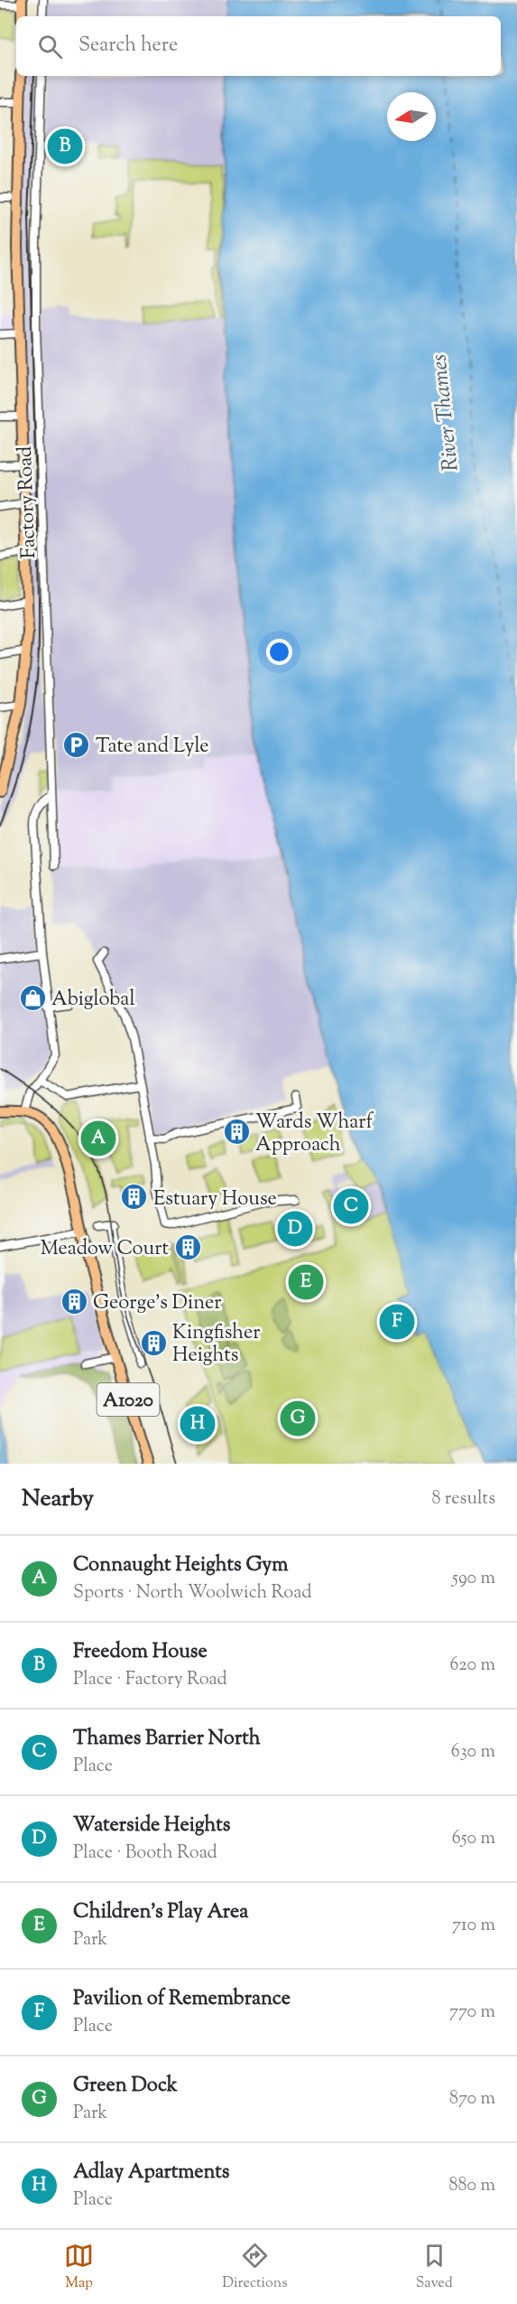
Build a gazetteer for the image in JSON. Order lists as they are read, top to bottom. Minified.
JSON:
{"streets":{"main road":["A1020"],"street":["Factory Road"]},"water":["River Thames"],"places":{"parking":["Tate and Lyle"],"shop":["Abiglobal"],"building":["Wards Wharf Approach","Estuary House","Meadow Court","George's Diner","Kingfisher Heights"]},"north":"left","page":{"search":"Search here","pins":["B","A","C","D","E","F","G","H"],"heading":["Nearby","8 results"],"list":[{"mark":"A","name":"Connaught Heights Gym","note":"Sports · North Woolwich Road","value":"590 m"},{"mark":"B","name":"Freedom House","note":"Place · Factory Road","value":"620 m"},{"mark":"C","name":"Thames Barrier North","note":"Place","value":"630 m"},{"mark":"D","name":"Waterside Heights","note":"Place · Booth Road","value":"650 m"},{"mark":"E","name":"Children's Play Area","note":"Park","value":"710 m"},{"mark":"F","name":"Pavilion of Remembrance","note":"Place","value":"770 m"},{"mark":"G","name":"Green Dock","note":"Park","value":"870 m"},{"mark":"H","name":"Adlay Apartments","note":"Place","value":"880 m"}],"nav":["Map","Directions","Saved"]}}
